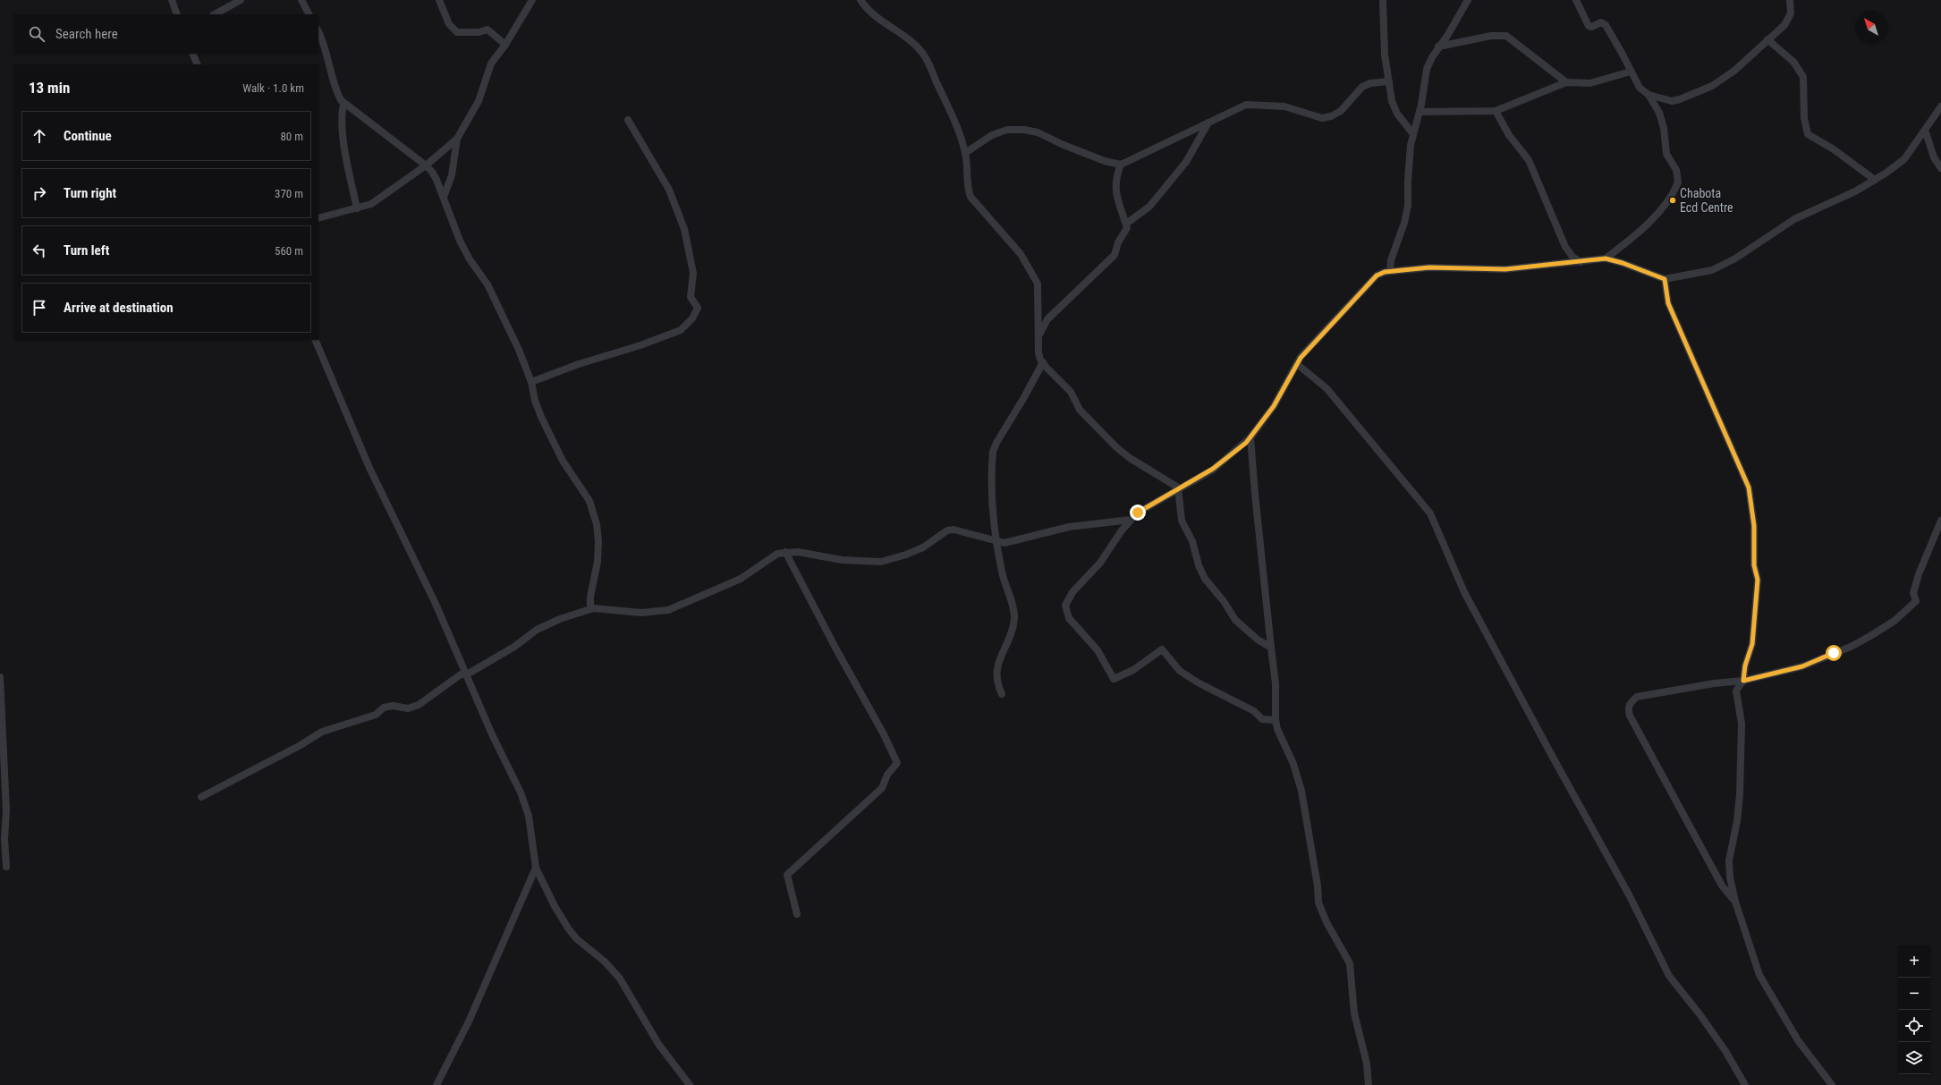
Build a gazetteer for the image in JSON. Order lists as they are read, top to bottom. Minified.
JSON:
{"places":["Chabota Ecd Centre"],"north":"top left","page":{"search":"Search here","heading":["13 min","Walk · 1.0 km"],"list":[["Continue","80 m"],["Turn right","370 m"],["Turn left","560 m"],"Arrive at destination"],"map_buttons":["+","−"]}}
